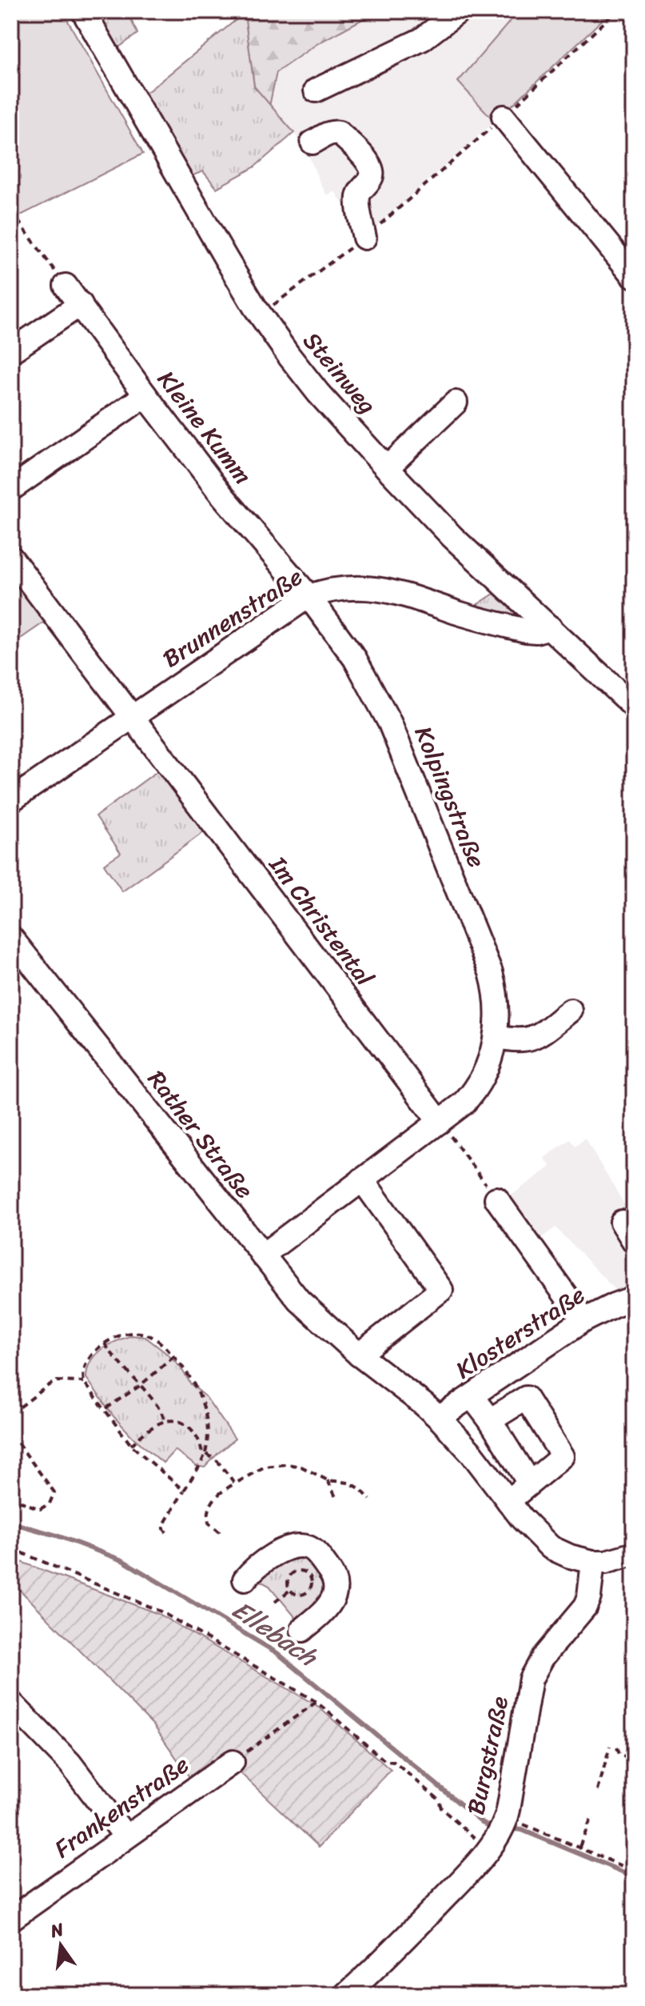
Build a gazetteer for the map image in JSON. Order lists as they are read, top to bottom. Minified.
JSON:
{"streets":{"street":["Steinweg","Kleine Kumm","Brunnenstraße","Kolpingstraße","Im Christental","Rather Straße","Klosterstraße","Burgstraße","Frankenstraße"]},"crossings":[["Steinweg","Brunnenstraße"],["Kleine Kumm","Brunnenstraße"],["Kleine Kumm","Kolpingstraße"],["Brunnenstraße","Kolpingstraße"],["Brunnenstraße","Im Christental"],["Kolpingstraße","Im Christental"],["Kolpingstraße","Rather Straße"],["Rather Straße","Klosterstraße"],["Rather Straße","Burgstraße"]],"water":["Ellebach"],"north":"top"}
